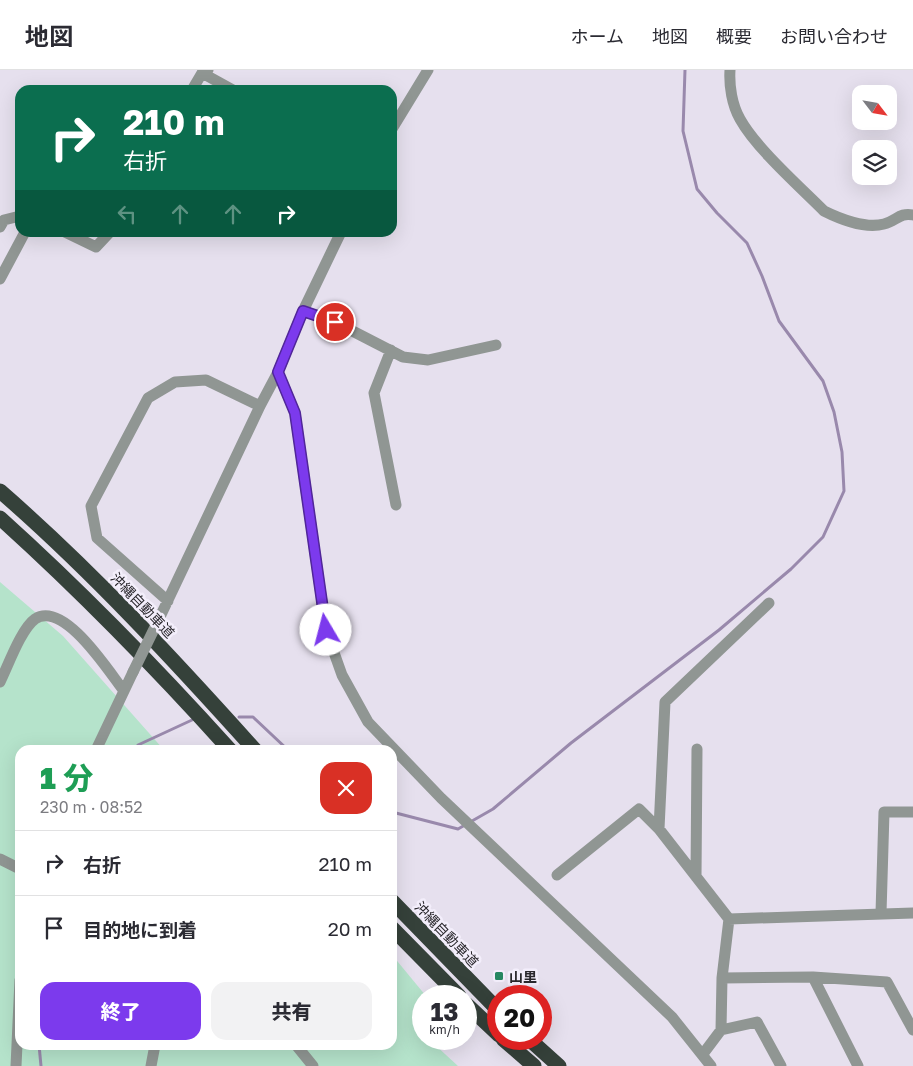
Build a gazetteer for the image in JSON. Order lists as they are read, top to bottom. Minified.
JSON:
{"streets":{"highway":["沖縄自動車道"]},"places":{"transit":["山里"]},"north":"bottom right","page":{"header":"地図","nav":["ホーム","地図","概要","お問い合わせ"],"turn":["210 m","右折"],"heading":["1 分","230 m · 08:52"],"list":[{"name":"右折","value":"210 m"},{"name":"目的地に到着","value":"20 m"}],"buttons":["終了","共有"],"speed":"13 km/h","limit":"20"}}
